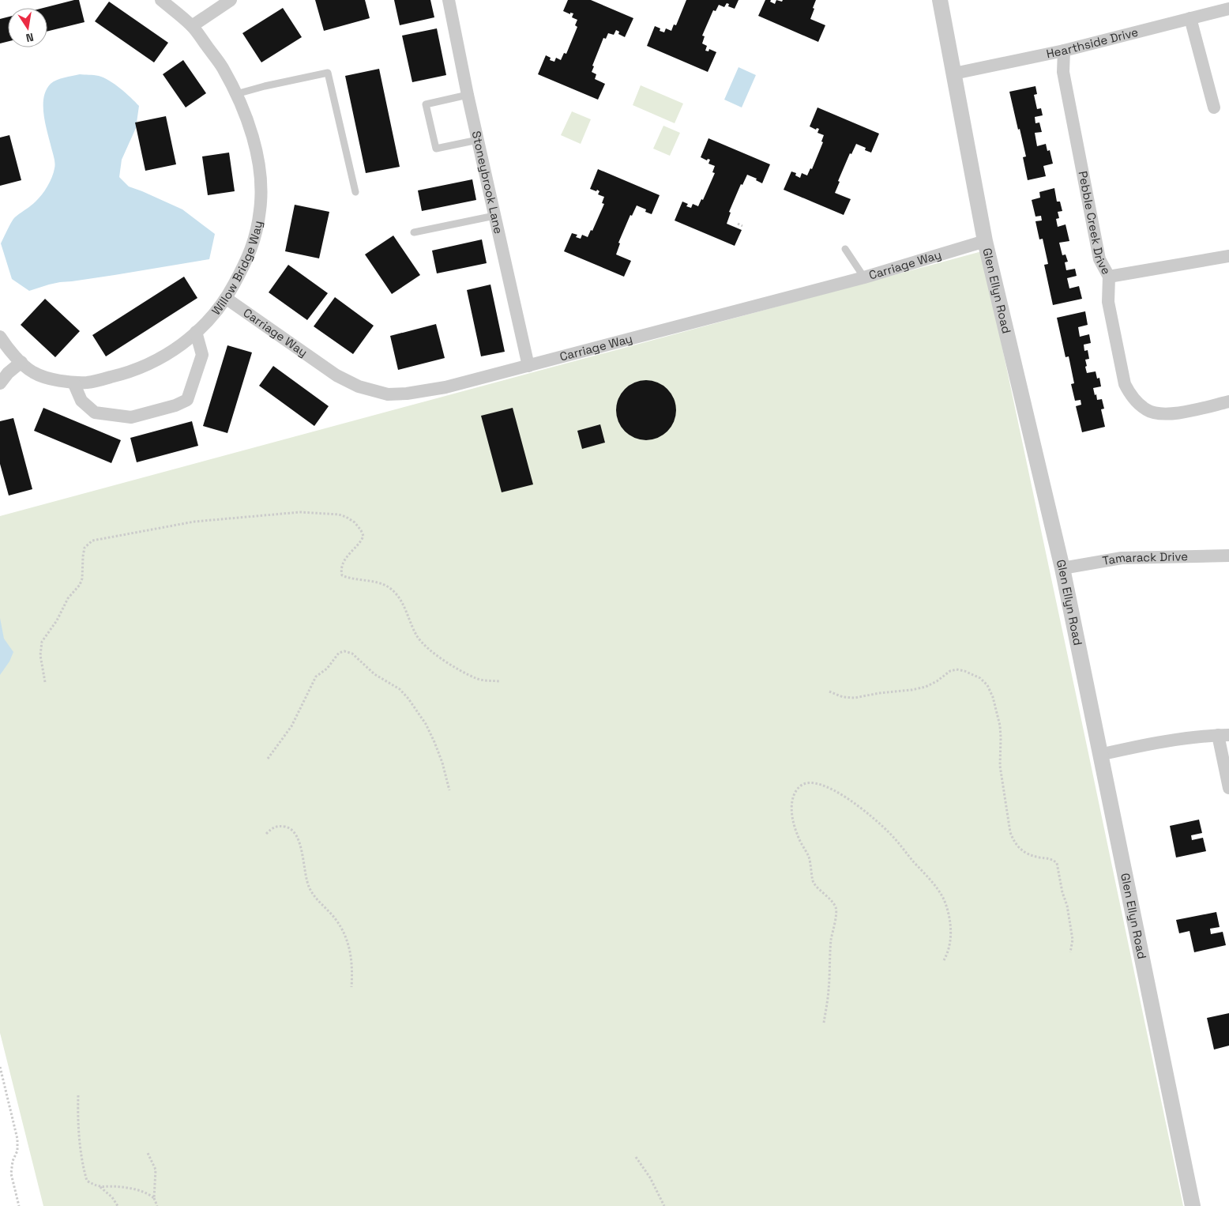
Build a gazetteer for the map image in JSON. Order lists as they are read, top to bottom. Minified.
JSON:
{"streets":{"street":["Hearthside Drive","Stoneybrook Lane","Pebble Creek Drive","Carriage Way","Willow Bridge Way","Glen Ellyn Road","Tamarack Drive"]},"crossings":[["Hearthside Drive","Pebble Creek Drive"],["Hearthside Drive","Glen Ellyn Road"],["Stoneybrook Lane","Carriage Way"],["Carriage Way","Willow Bridge Way"],["Carriage Way","Glen Ellyn Road"],["Glen Ellyn Road","Tamarack Drive"]],"north":"bottom"}
